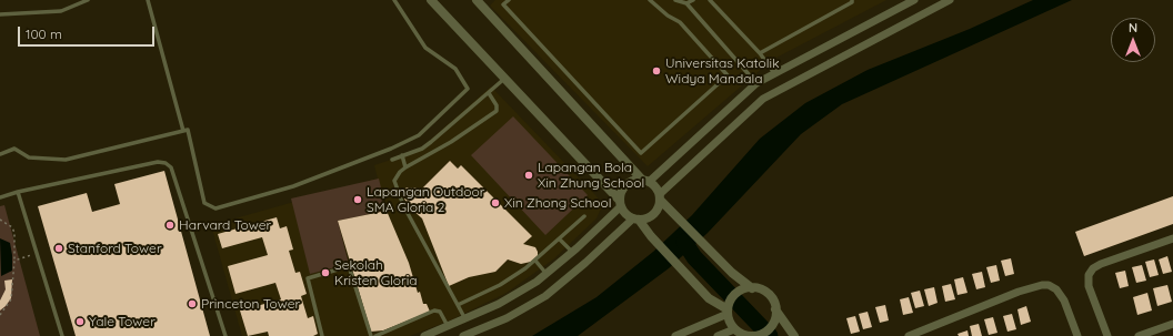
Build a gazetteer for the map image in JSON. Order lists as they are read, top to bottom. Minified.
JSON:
{"places":["Universitas Katolik Widya Mandala","Lapangan Bola Xin Zhung School","Lapangan Outdoor SMA Gloria 2","Xin Zhong School","Harvard Tower","Stanford Tower","Sekolah Kristen Gloria","Princeton Tower","Yale Tower"],"scale_bar":"100 m","north":"top"}
